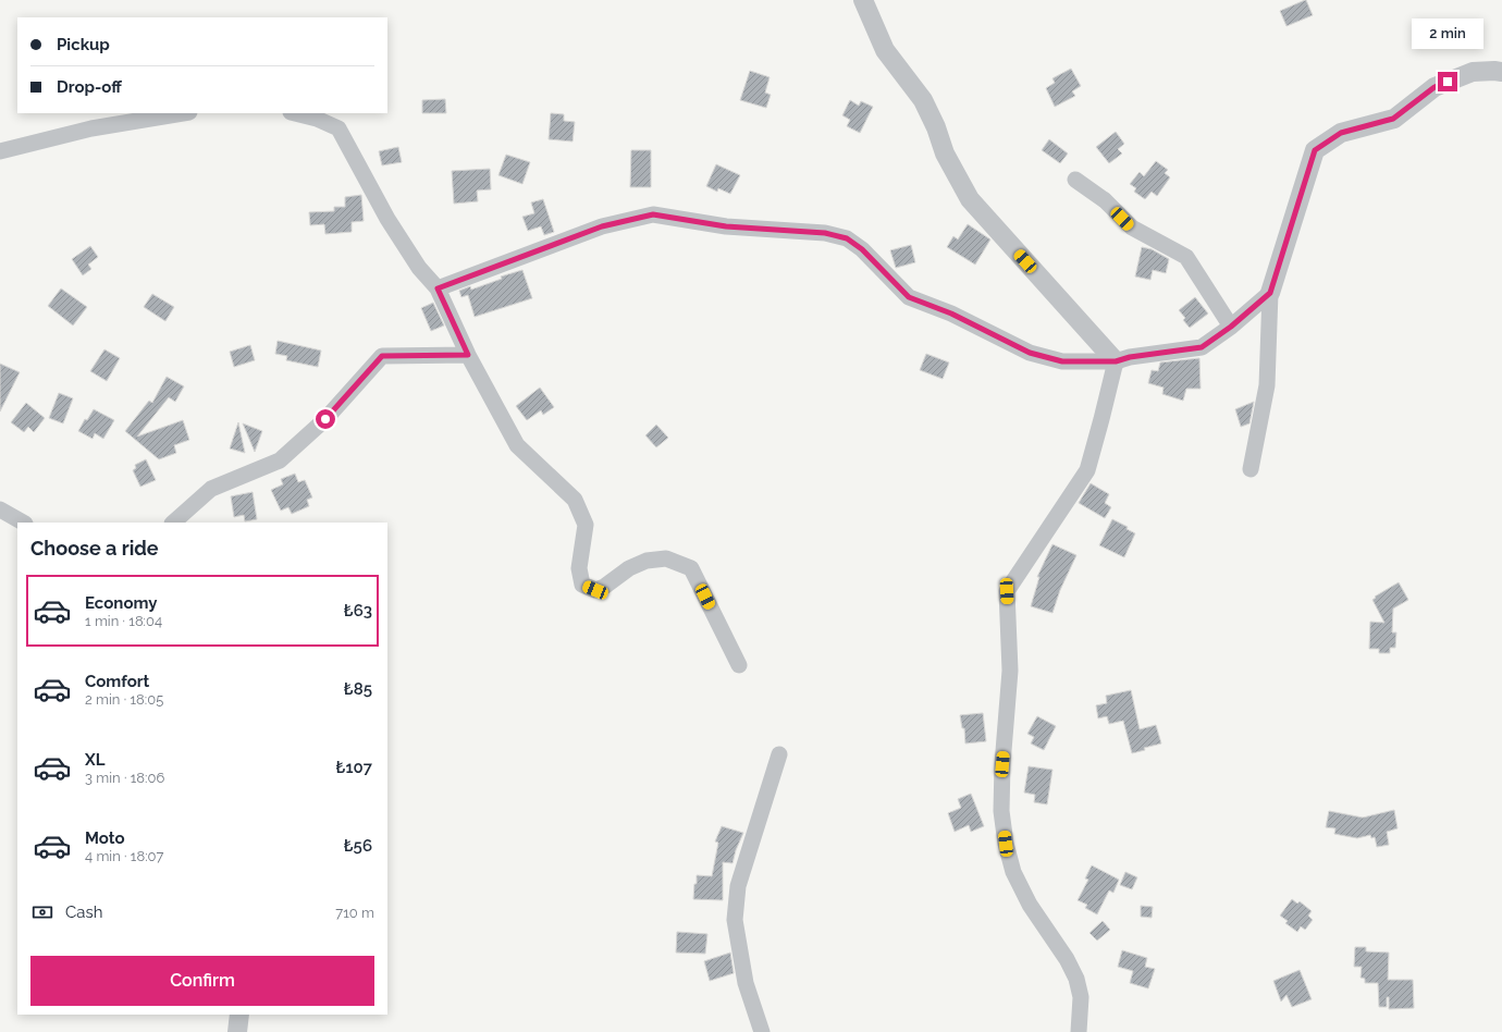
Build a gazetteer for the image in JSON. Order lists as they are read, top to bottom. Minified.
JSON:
{"page":{"banner":["Pickup","Drop-off"],"bubble":"2 min","heading":"Choose a ride","list":[{"name":"Economy","note":"1 min · 18:04","value":"₺63"},{"name":"Comfort","note":"2 min · 18:05","value":"₺85"},{"name":"XL","note":"3 min · 18:06","value":"₺107"},{"name":"Moto","note":"4 min · 18:07","value":"₺56"}],"pay":["Cash","710 m"],"buttons":"Confirm"}}
